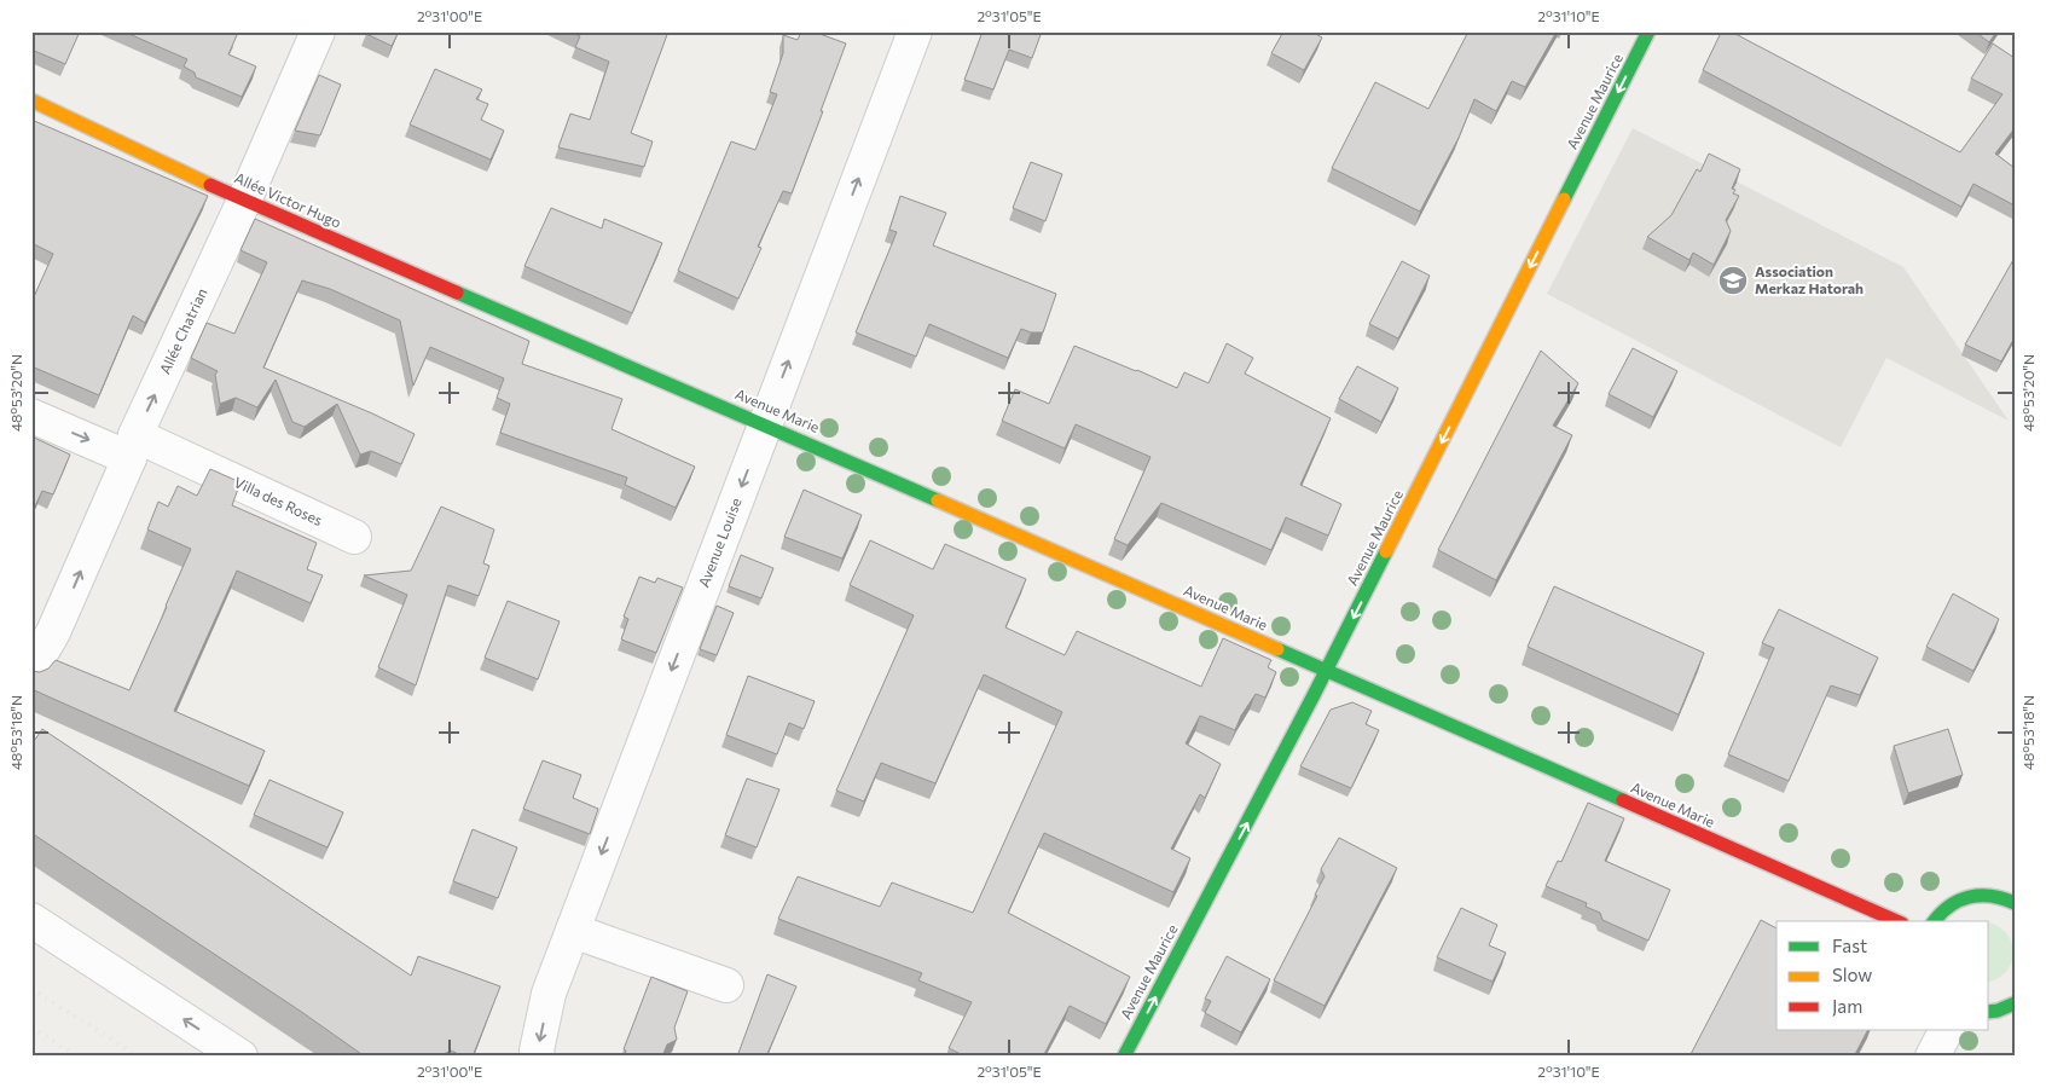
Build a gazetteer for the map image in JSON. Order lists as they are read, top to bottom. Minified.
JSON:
{"streets":{"street":["Avenue Maurice","Allée Victor Hugo","Allée Chatrian","Avenue Marie","Villa des Roses","Avenue Louise"]},"crossings":[["Avenue Maurice","Avenue Marie"],["Allée Victor Hugo","Allée Chatrian"],["Allée Victor Hugo","Avenue Marie"],["Allée Chatrian","Villa des Roses"],["Avenue Marie","Avenue Louise"]],"one_way":["Allée Chatrian"],"places":{"school or university":["Association Merkaz Hatorah"]},"legend":["Fast","Slow","Jam"],"coordinates":["2°31'00\"E","2°31'05\"E","2°31'10\"E","48°53'20\"N","48°53'18\"N"]}
